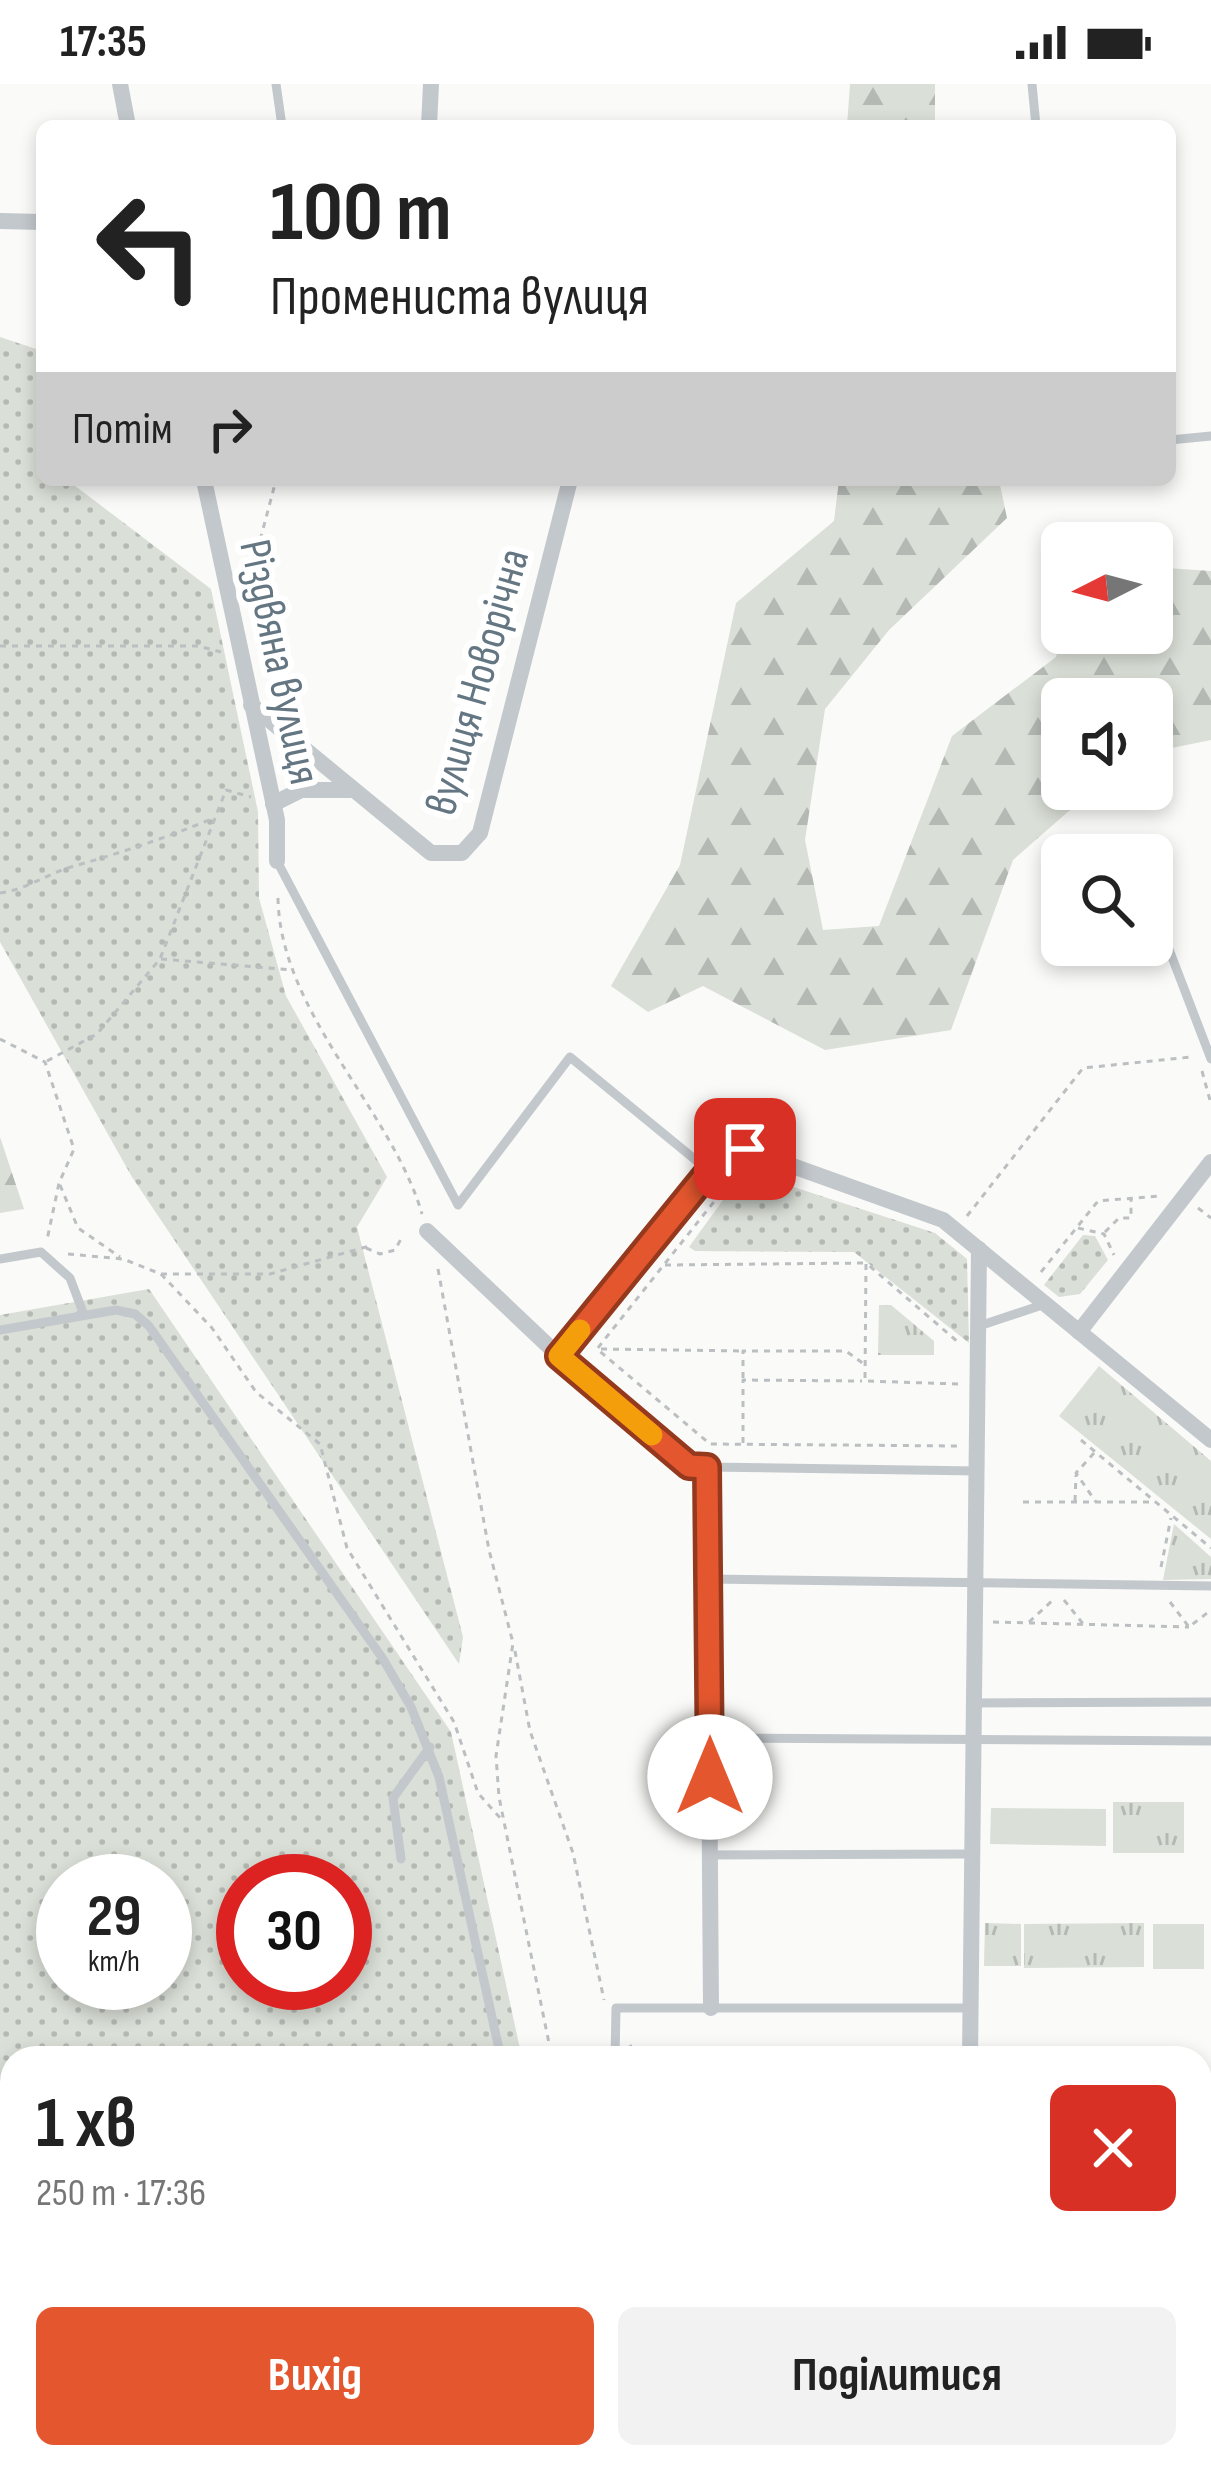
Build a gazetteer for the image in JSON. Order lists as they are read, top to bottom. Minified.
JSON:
{"streets":{"street":["Різдвяна вулиця","вулиця Новорічна"]},"crossings":[["Різдвяна вулиця","вулиця Новорічна"]],"north":"left","page":{"status":"17:35","turn":["100 m","Промениста вулиця"],"then":"Потім","speed":"29 km/h","limit":"30","heading":["1 хв","250 m · 17:36"],"buttons":["Вихід","Поділитися"]}}
